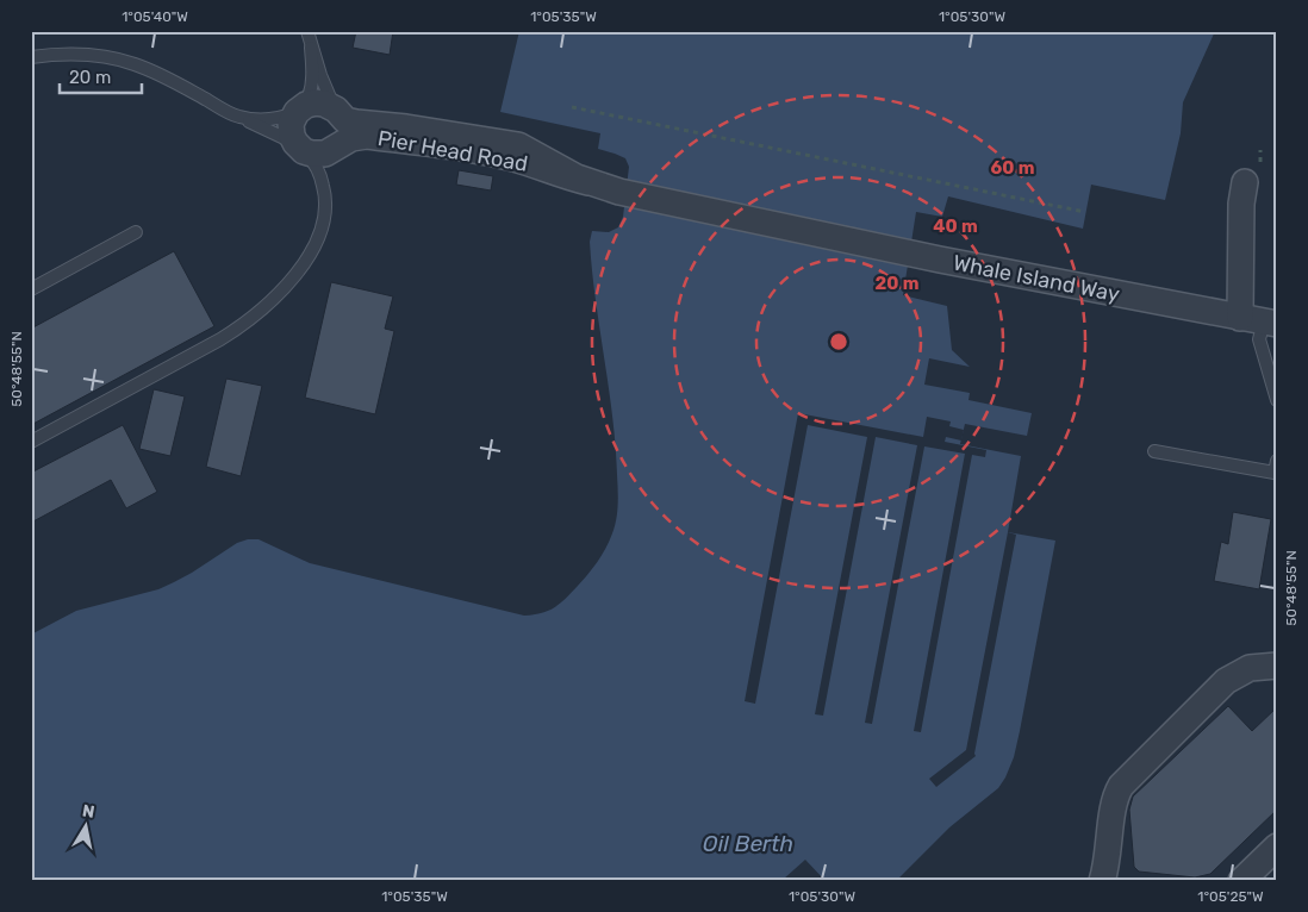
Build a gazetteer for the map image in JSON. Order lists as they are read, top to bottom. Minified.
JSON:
{"streets":{"street":["Pier Head Road","Whale Island Way"]},"crossings":[["Pier Head Road","Whale Island Way"]],"water":["Oil Berth"],"scale_bar":"20 m","north":"top","coordinates":["1°05'40\"W","1°05'35\"W","1°05'30\"W","50°48'55\"N","1°05'25\"W"],"rings":["60 m","40 m","20 m"]}
